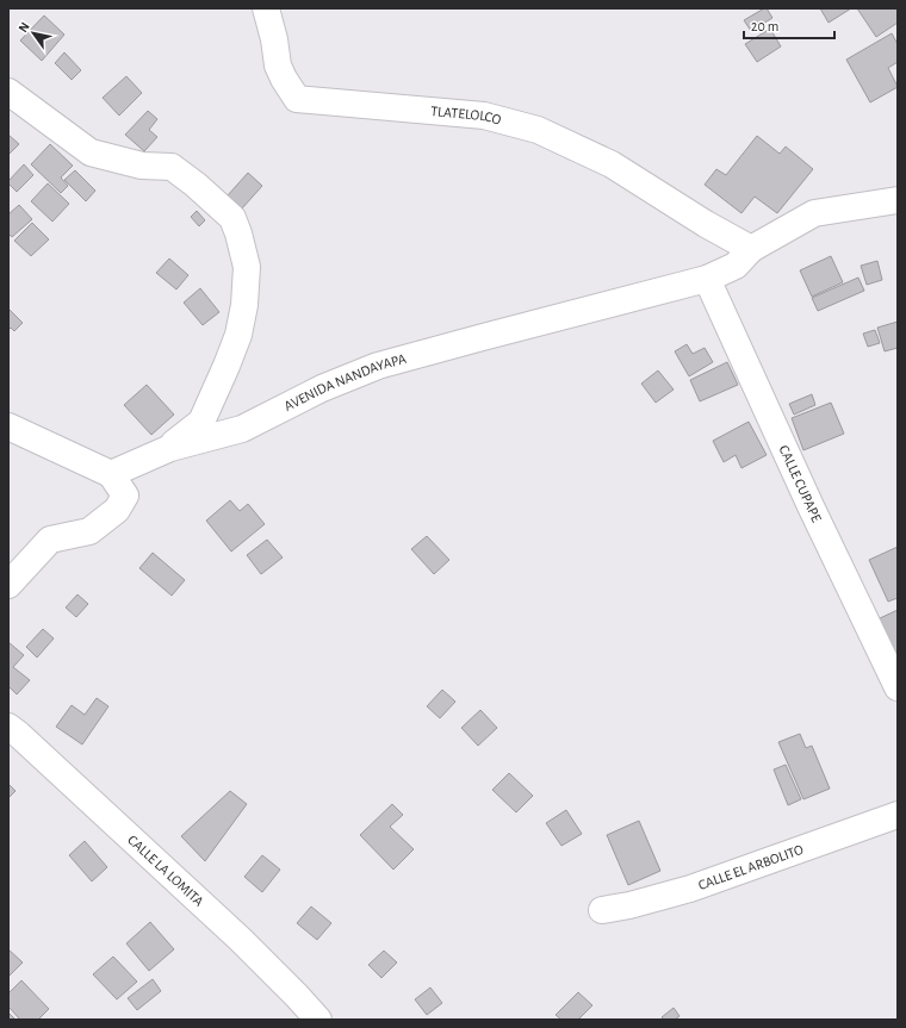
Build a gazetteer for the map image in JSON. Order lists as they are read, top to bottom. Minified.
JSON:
{"streets":{"street":["TLATELOLCO","AVENIDA NANDAYAPA","CALLE CUPAPE","CALLE EL ARBOLITO","CALLE LA LOMITA"]},"crossings":[["TLATELOLCO","AVENIDA NANDAYAPA"],["AVENIDA NANDAYAPA","CALLE CUPAPE"]],"scale_bar":"20 m","north":"top left"}
